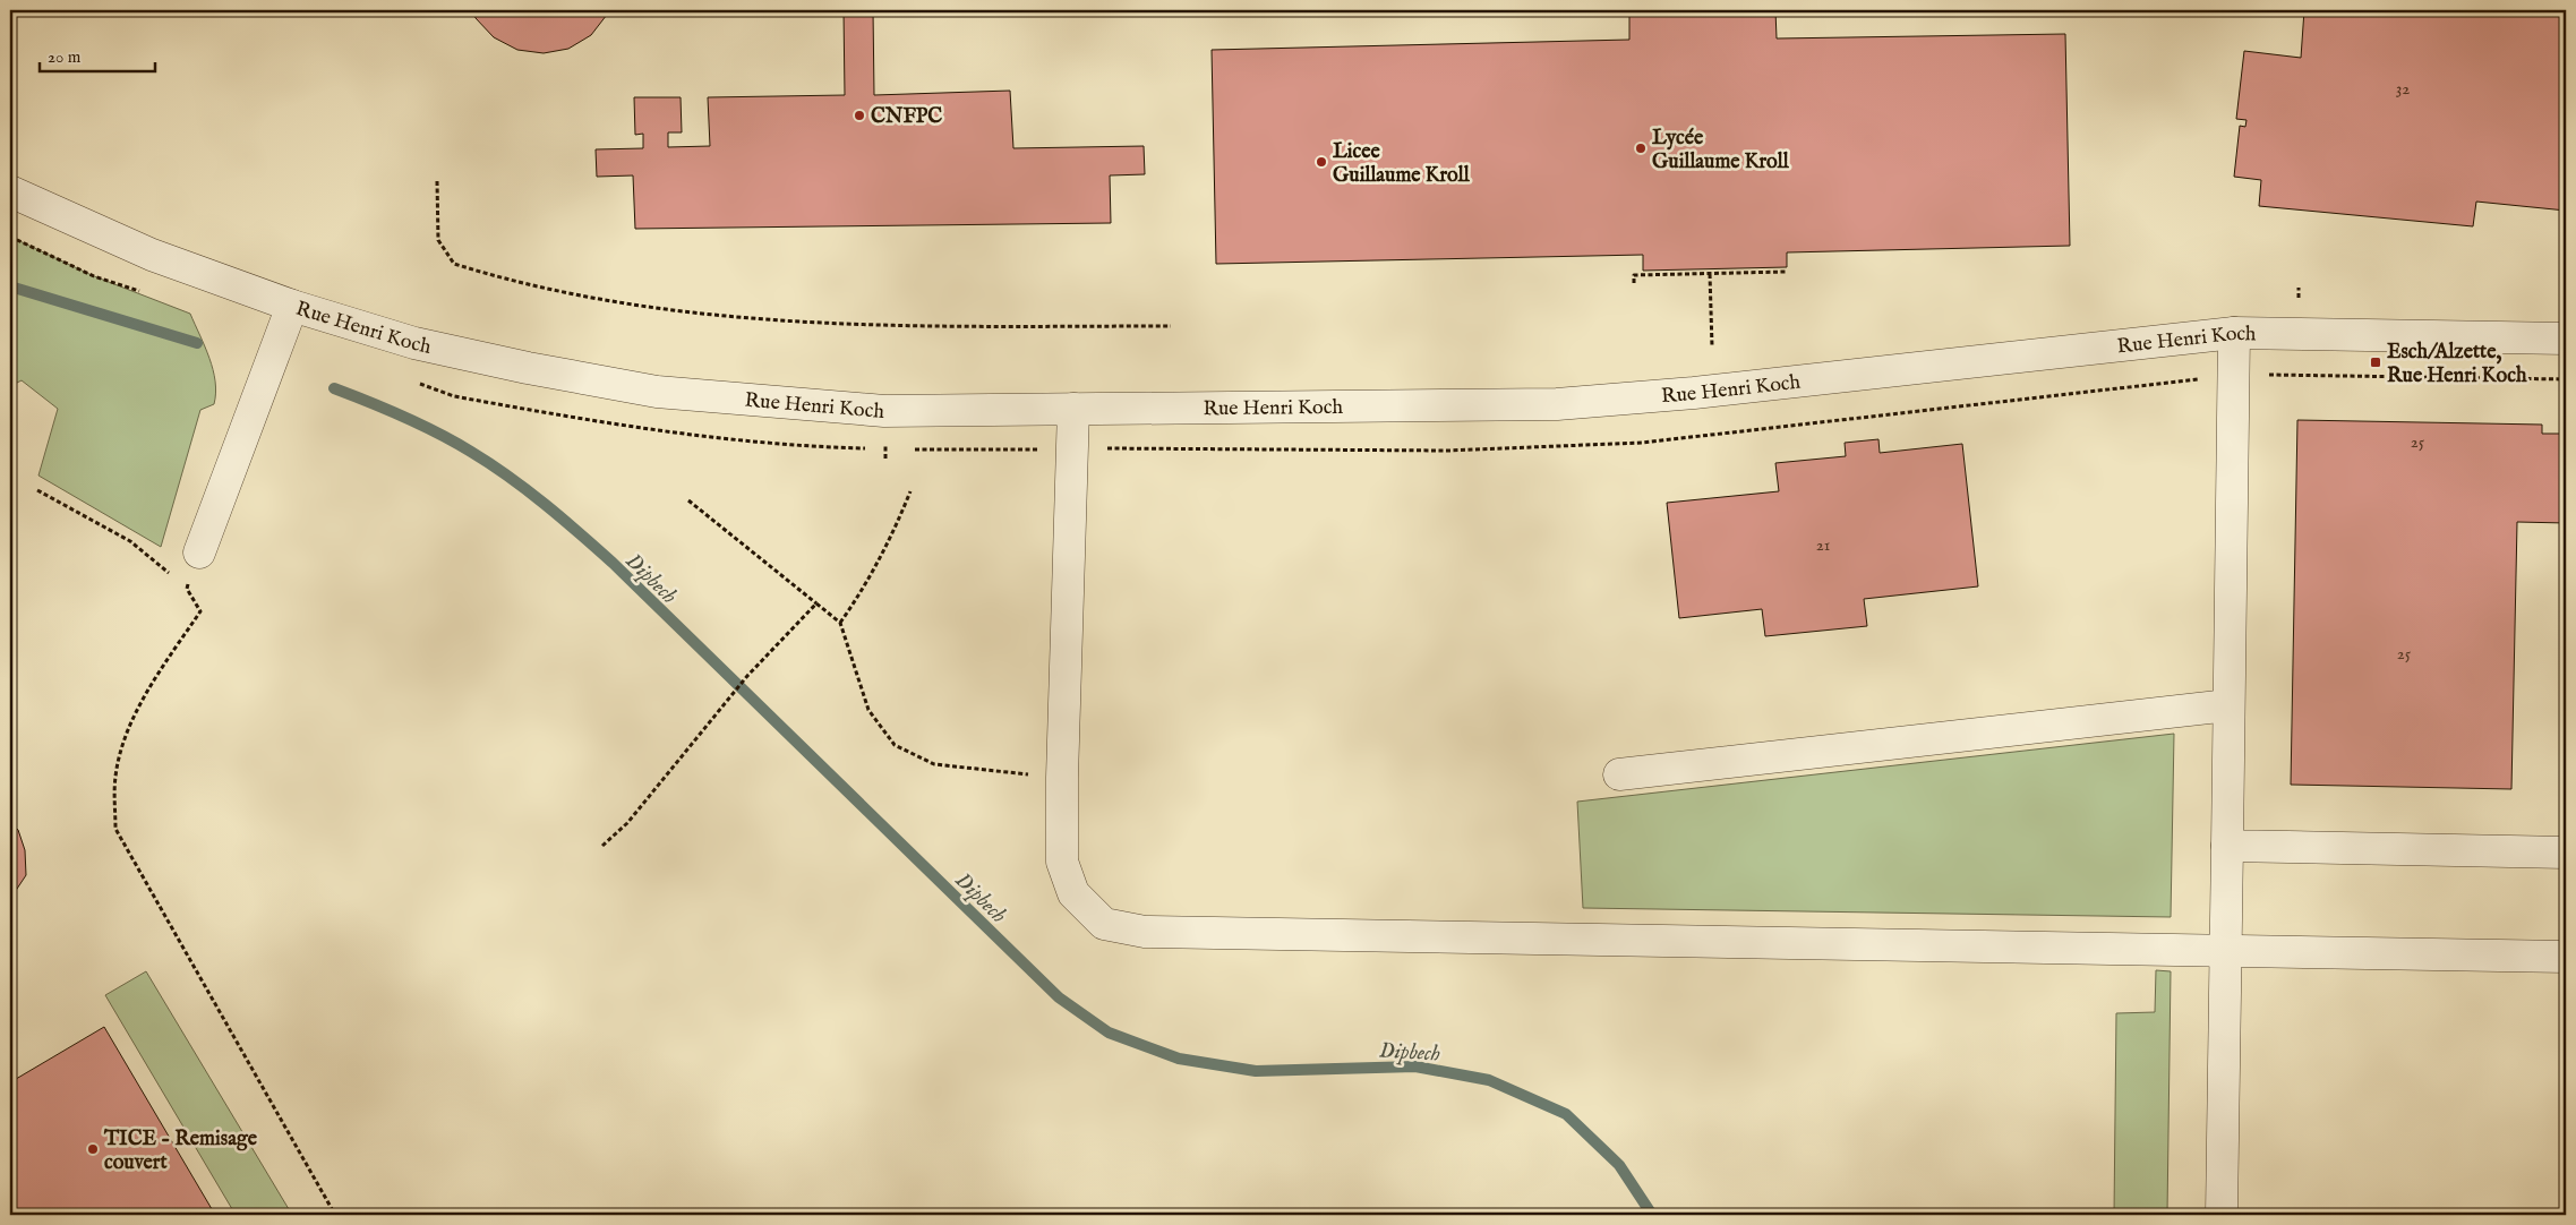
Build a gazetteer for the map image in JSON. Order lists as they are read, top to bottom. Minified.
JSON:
{"streets":{"street":["Rue Henri Koch"]},"water":["Dipbech"],"places":{"other":["CNFPC","Lycée Guillaume Kroll","Licee Guillaume Kroll","TICE - Remisage couvert"],"transit":["Esch/Alzette, Rue Henri Koch"]},"house_numbers":["32","25","21","25"],"scale_bar":"20 m"}
